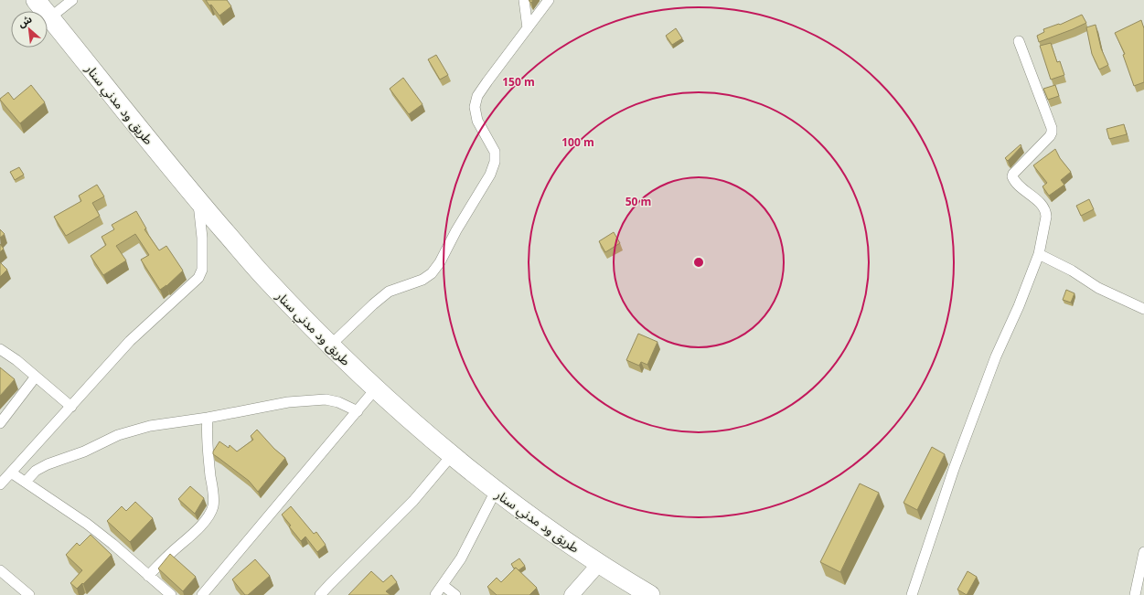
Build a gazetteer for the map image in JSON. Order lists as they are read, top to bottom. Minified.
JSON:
{"streets":{"highway":["طريق ود مدني سنار"]},"north":"top left","rings":["150 m","100 m","50 m"]}
